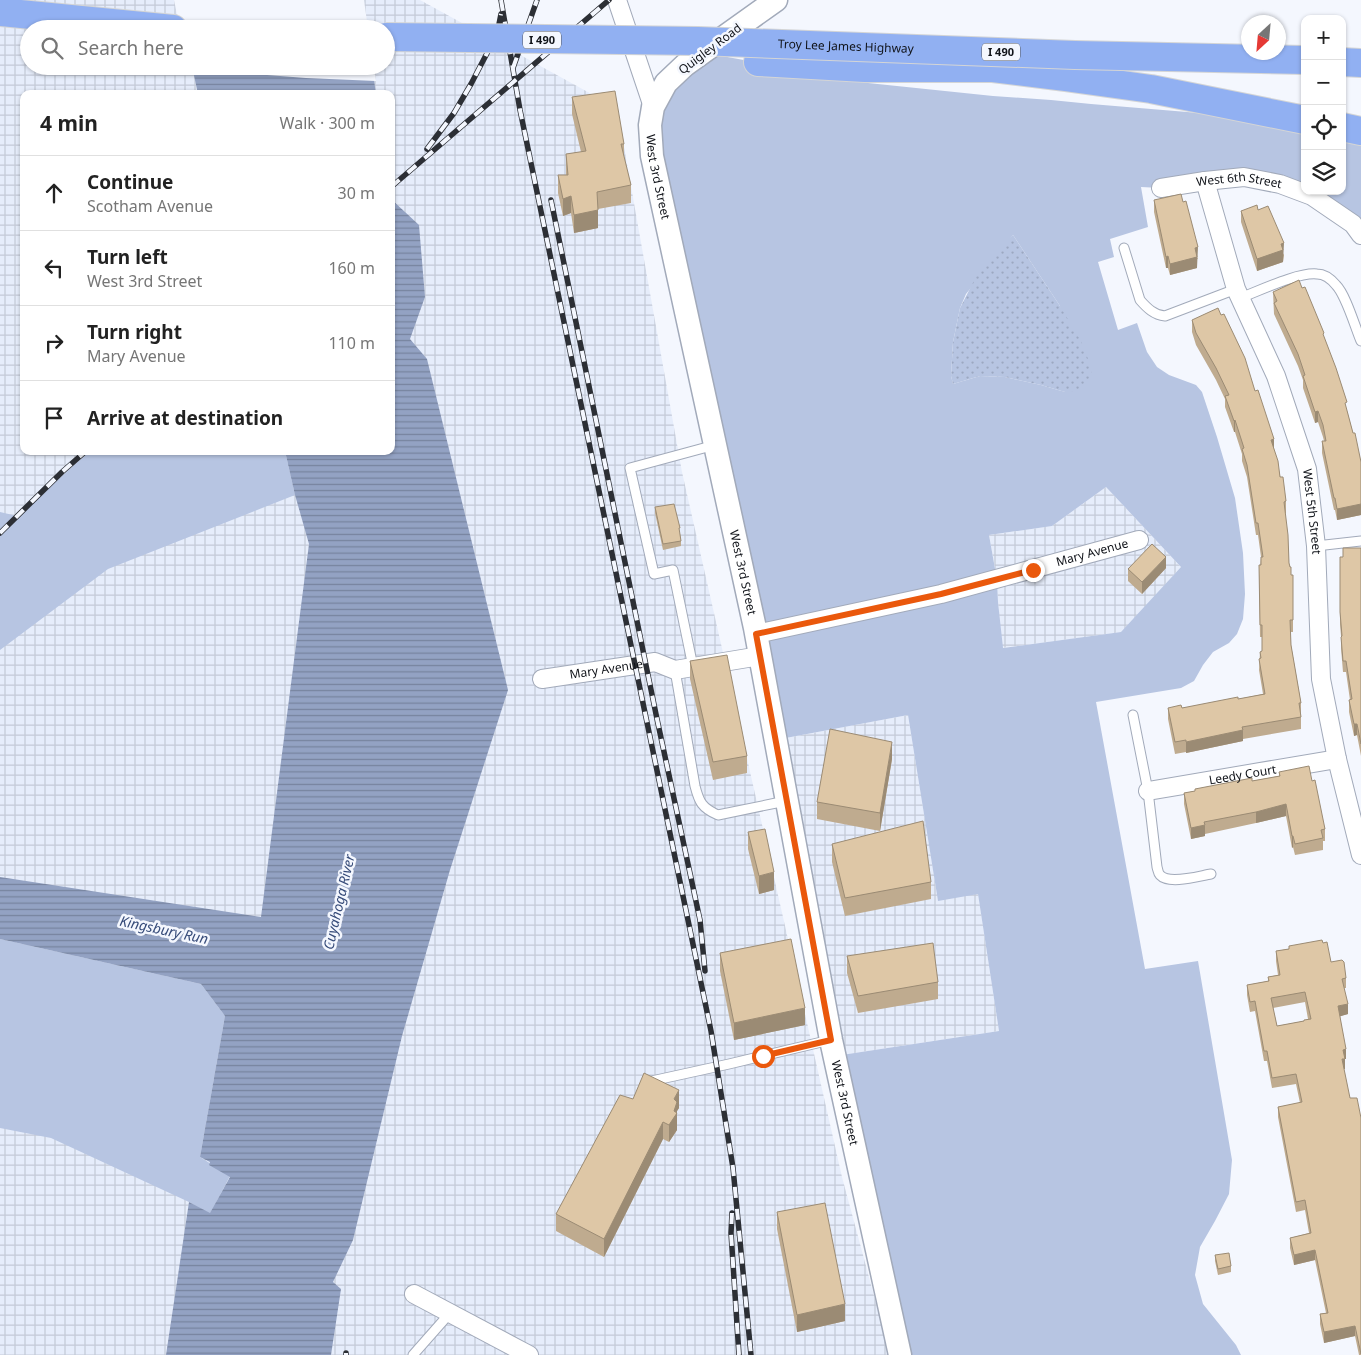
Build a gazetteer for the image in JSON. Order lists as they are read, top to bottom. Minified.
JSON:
{"streets":{"highway":["I 490","Troy Lee James Highway"],"street":["Quigley Road","West 3rd Street","West 6th Street","West 5th Street","Mary Avenue","Leedy Court"]},"crossings":[["Quigley Road","West 3rd Street"],["West 3rd Street","Mary Avenue"],["West 6th Street","West 5th Street"],["West 5th Street","Leedy Court"]],"water":["Cuyahoga River","Kingsbury Run"],"north":"bottom left","page":{"map_buttons":["+","−"],"search":"Search here","heading":["4 min","Walk · 300 m"],"list":[["Continue","Scotham Avenue","30 m"],["Turn left","West 3rd Street","160 m"],["Turn right","Mary Avenue","110 m"],"Arrive at destination"]}}
